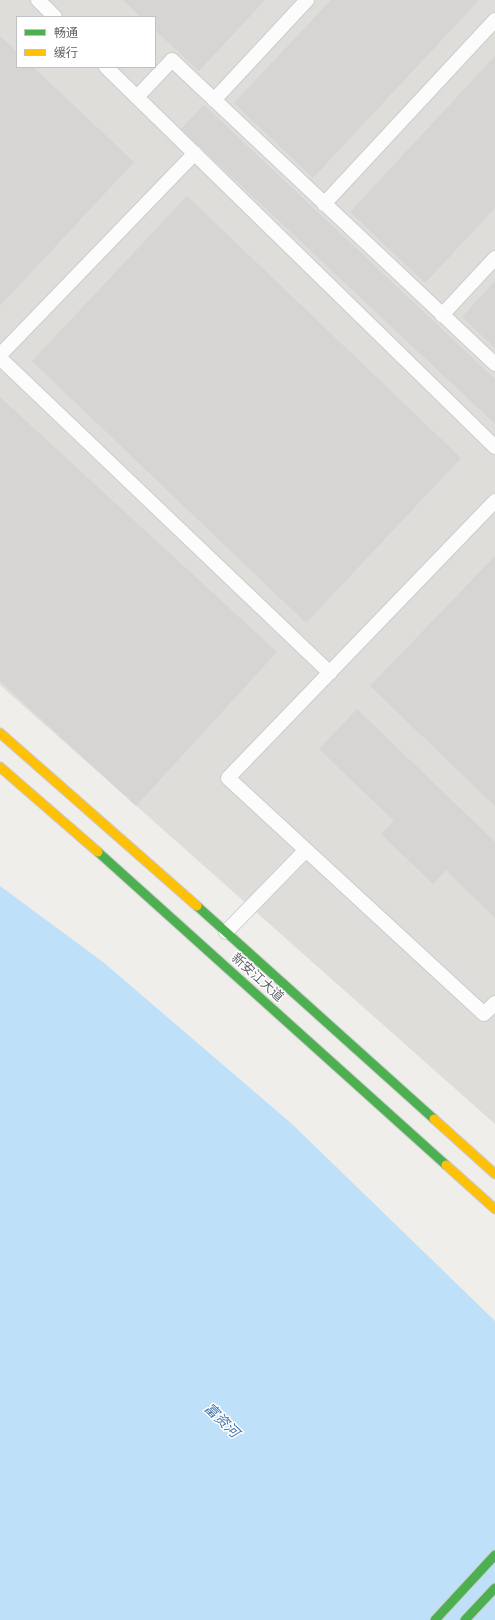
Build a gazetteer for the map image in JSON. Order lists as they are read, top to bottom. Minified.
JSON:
{"streets":{"main road":["新安江大道"]},"water":["富资河"],"legend":["畅通","缓行"]}
